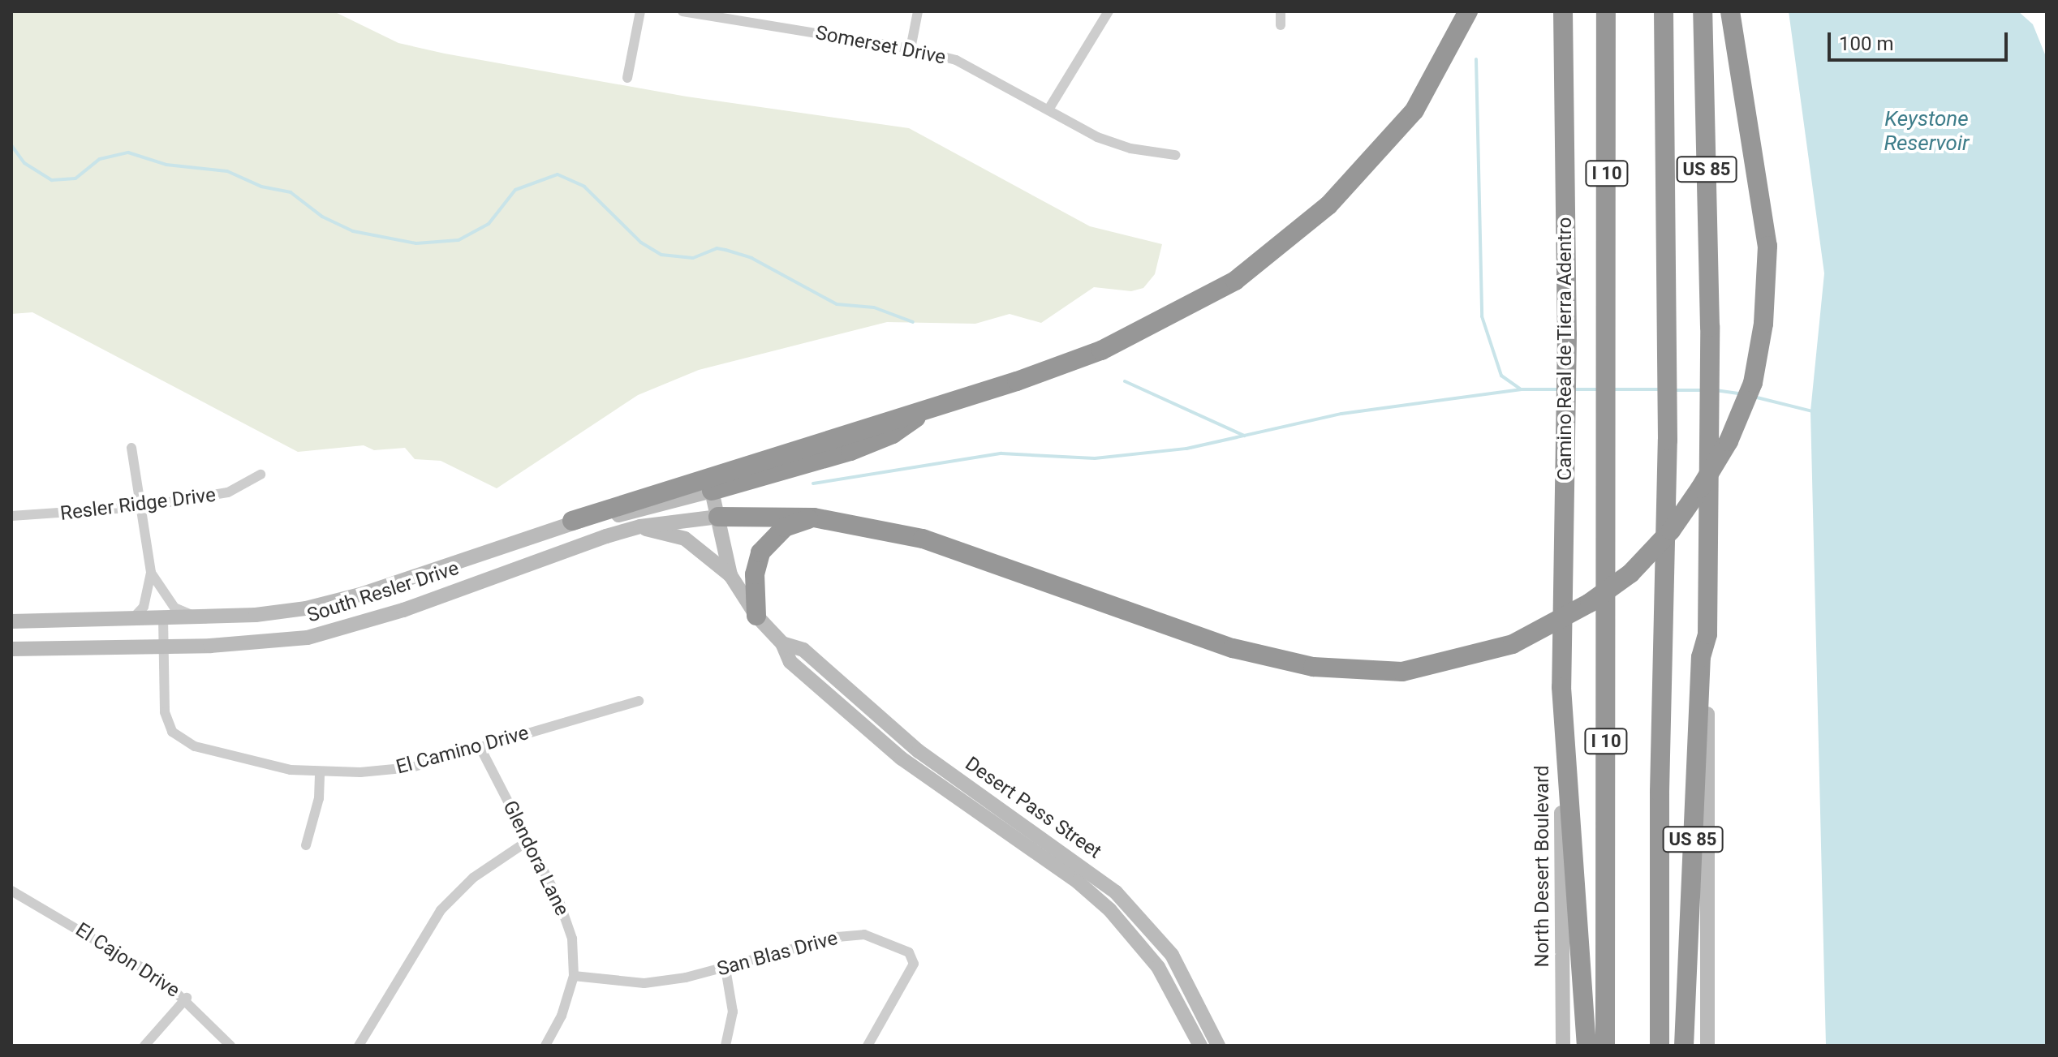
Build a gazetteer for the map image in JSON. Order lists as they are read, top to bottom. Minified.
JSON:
{"streets":{"highway":["US 85","I 10","Camino Real de Tierra Adentro"],"main road":["South Resler Drive","Desert Pass Street","North Desert Boulevard"],"street":["Somerset Drive","Resler Ridge Drive","El Camino Drive","Glendora Lane","San Blas Drive","El Cajon Drive"]},"crossings":[["Camino Real de Tierra Adentro","North Desert Boulevard"],["South Resler Drive","El Camino Drive"],["South Resler Drive","Desert Pass Street"],["El Camino Drive","Glendora Lane"],["Glendora Lane","San Blas Drive"]],"water":["Keystone Reservoir"],"scale_bar":"100 m"}
